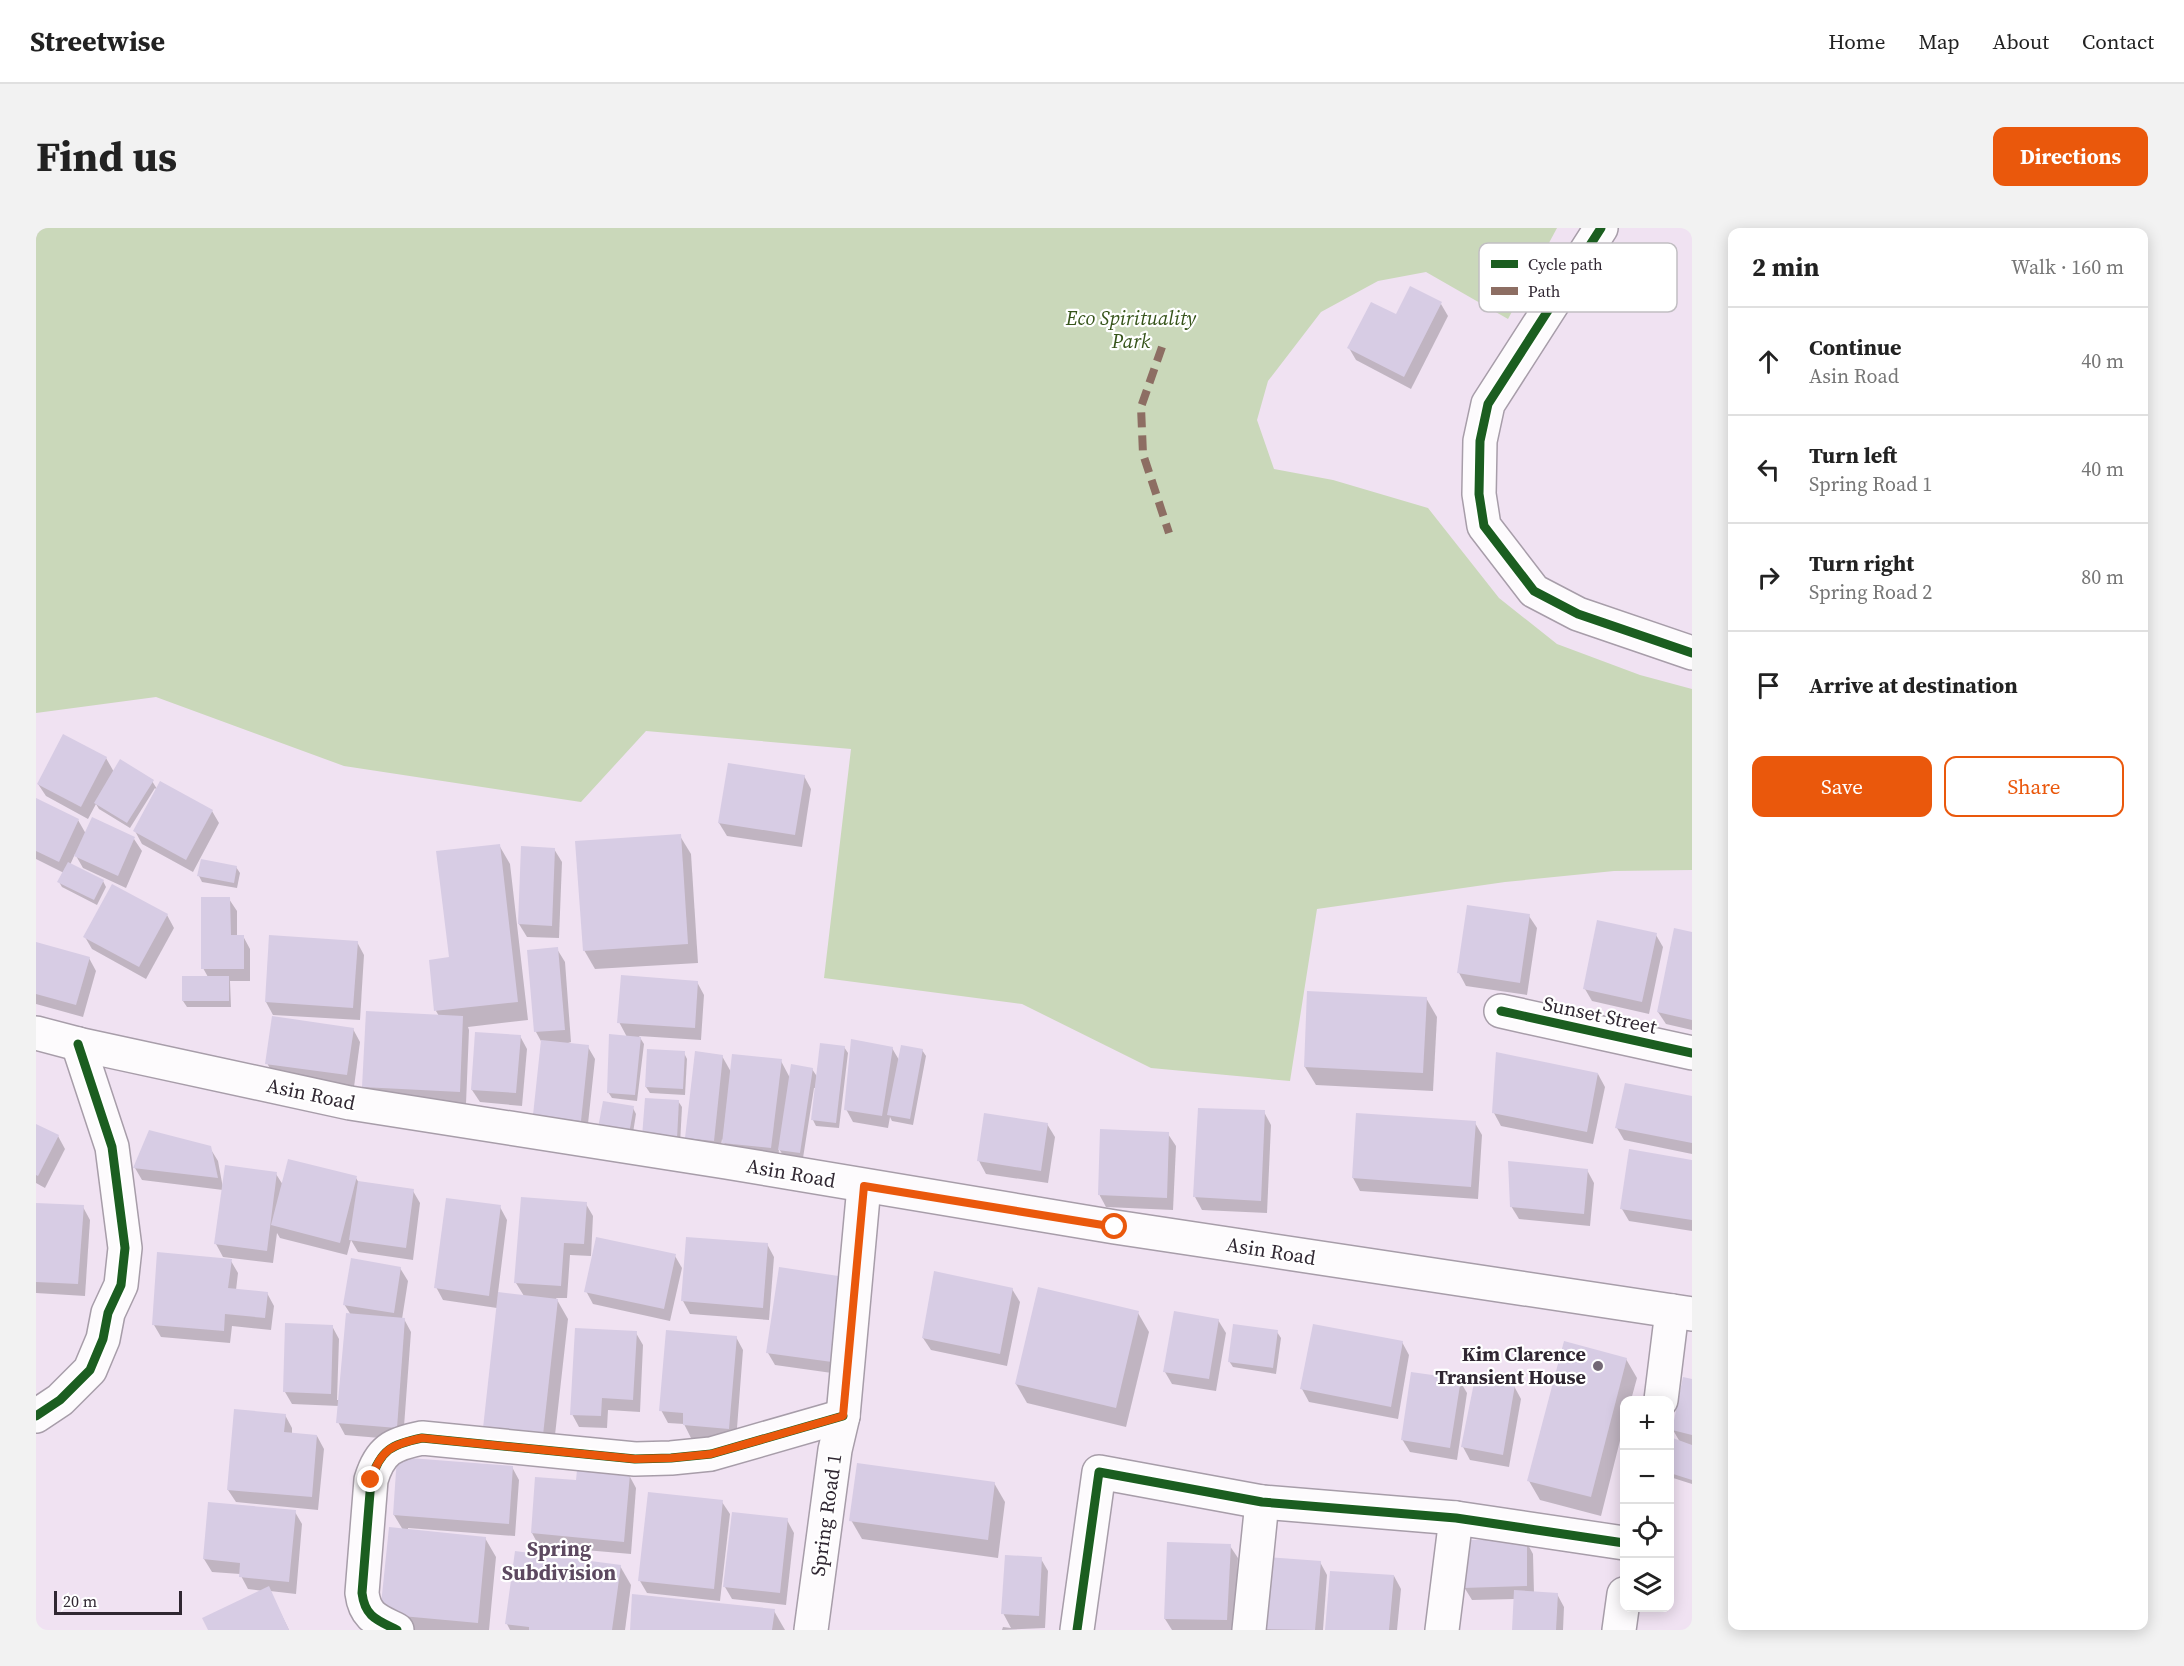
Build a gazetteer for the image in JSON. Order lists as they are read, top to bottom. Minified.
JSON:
{"streets":{"street":["Sunset Street","Asin Road","Spring Road 1"]},"crossings":[["Asin Road","Spring Road 1"]],"districts":["Spring Subdivision"],"parks":["Eco Spirituality Park"],"places":["Kim Clarence Transient House"],"legend":["Cycle path","Path"],"scale_bar":"20 m","page":{"header":"Streetwise","nav":["Home","Map","About","Contact"],"title":"Find us","buttons":["Directions",["Save","Share"]],"heading":["2 min","Walk · 160 m"],"list":[["Continue","Asin Road","40 m"],["Turn left","Spring Road 1","40 m"],["Turn right","Spring Road 2","80 m"],"Arrive at destination"],"map_buttons":["+","−"],"scale":"20 m"}}
